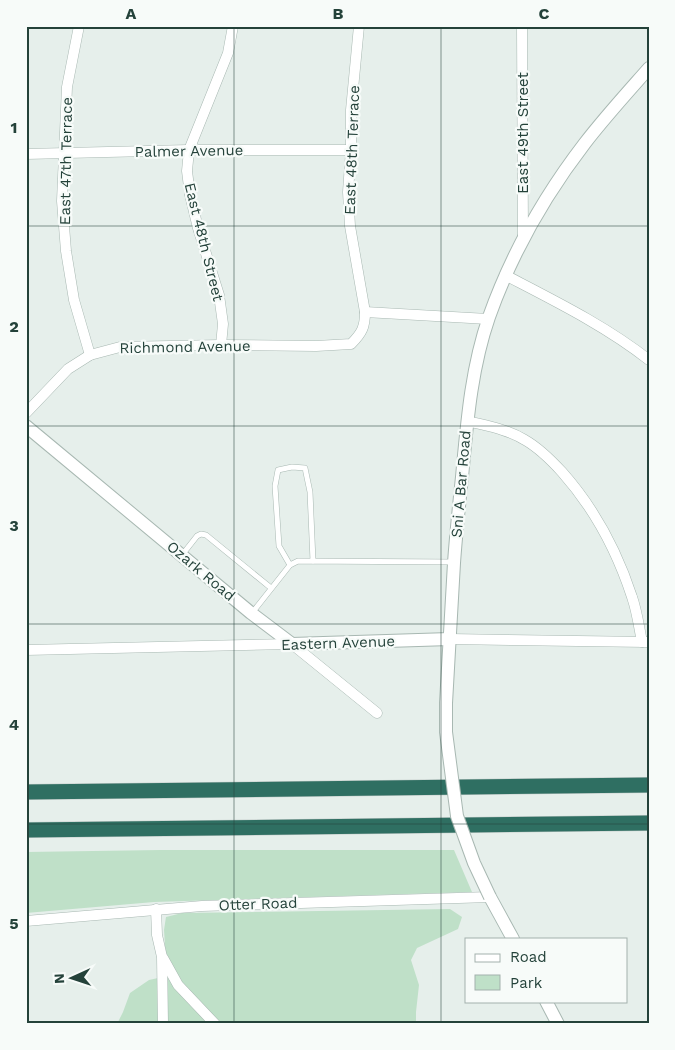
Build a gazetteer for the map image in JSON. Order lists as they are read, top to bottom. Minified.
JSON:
{"streets":{"street":["East 49th Street","East 48th Terrace","Palmer Avenue","East 47th Terrace","East 48th Street","Richmond Avenue","Sni A Bar Road","Ozark Road","Eastern Avenue","Otter Road"]},"crossings":[["East 49th Street","Sni A Bar Road"],["East 48th Terrace","Palmer Avenue"],["East 48th Terrace","Richmond Avenue"],["Palmer Avenue","East 47th Terrace"],["Palmer Avenue","East 48th Street"],["East 47th Terrace","Richmond Avenue"],["East 48th Street","Richmond Avenue"],["Sni A Bar Road","Eastern Avenue"],["Sni A Bar Road","Otter Road"],["Ozark Road","Eastern Avenue"]],"legend":["Road","Park"],"north":"left","grid":{"columns":["A","B","C"],"rows":["1","2","3","4","5"]}}
